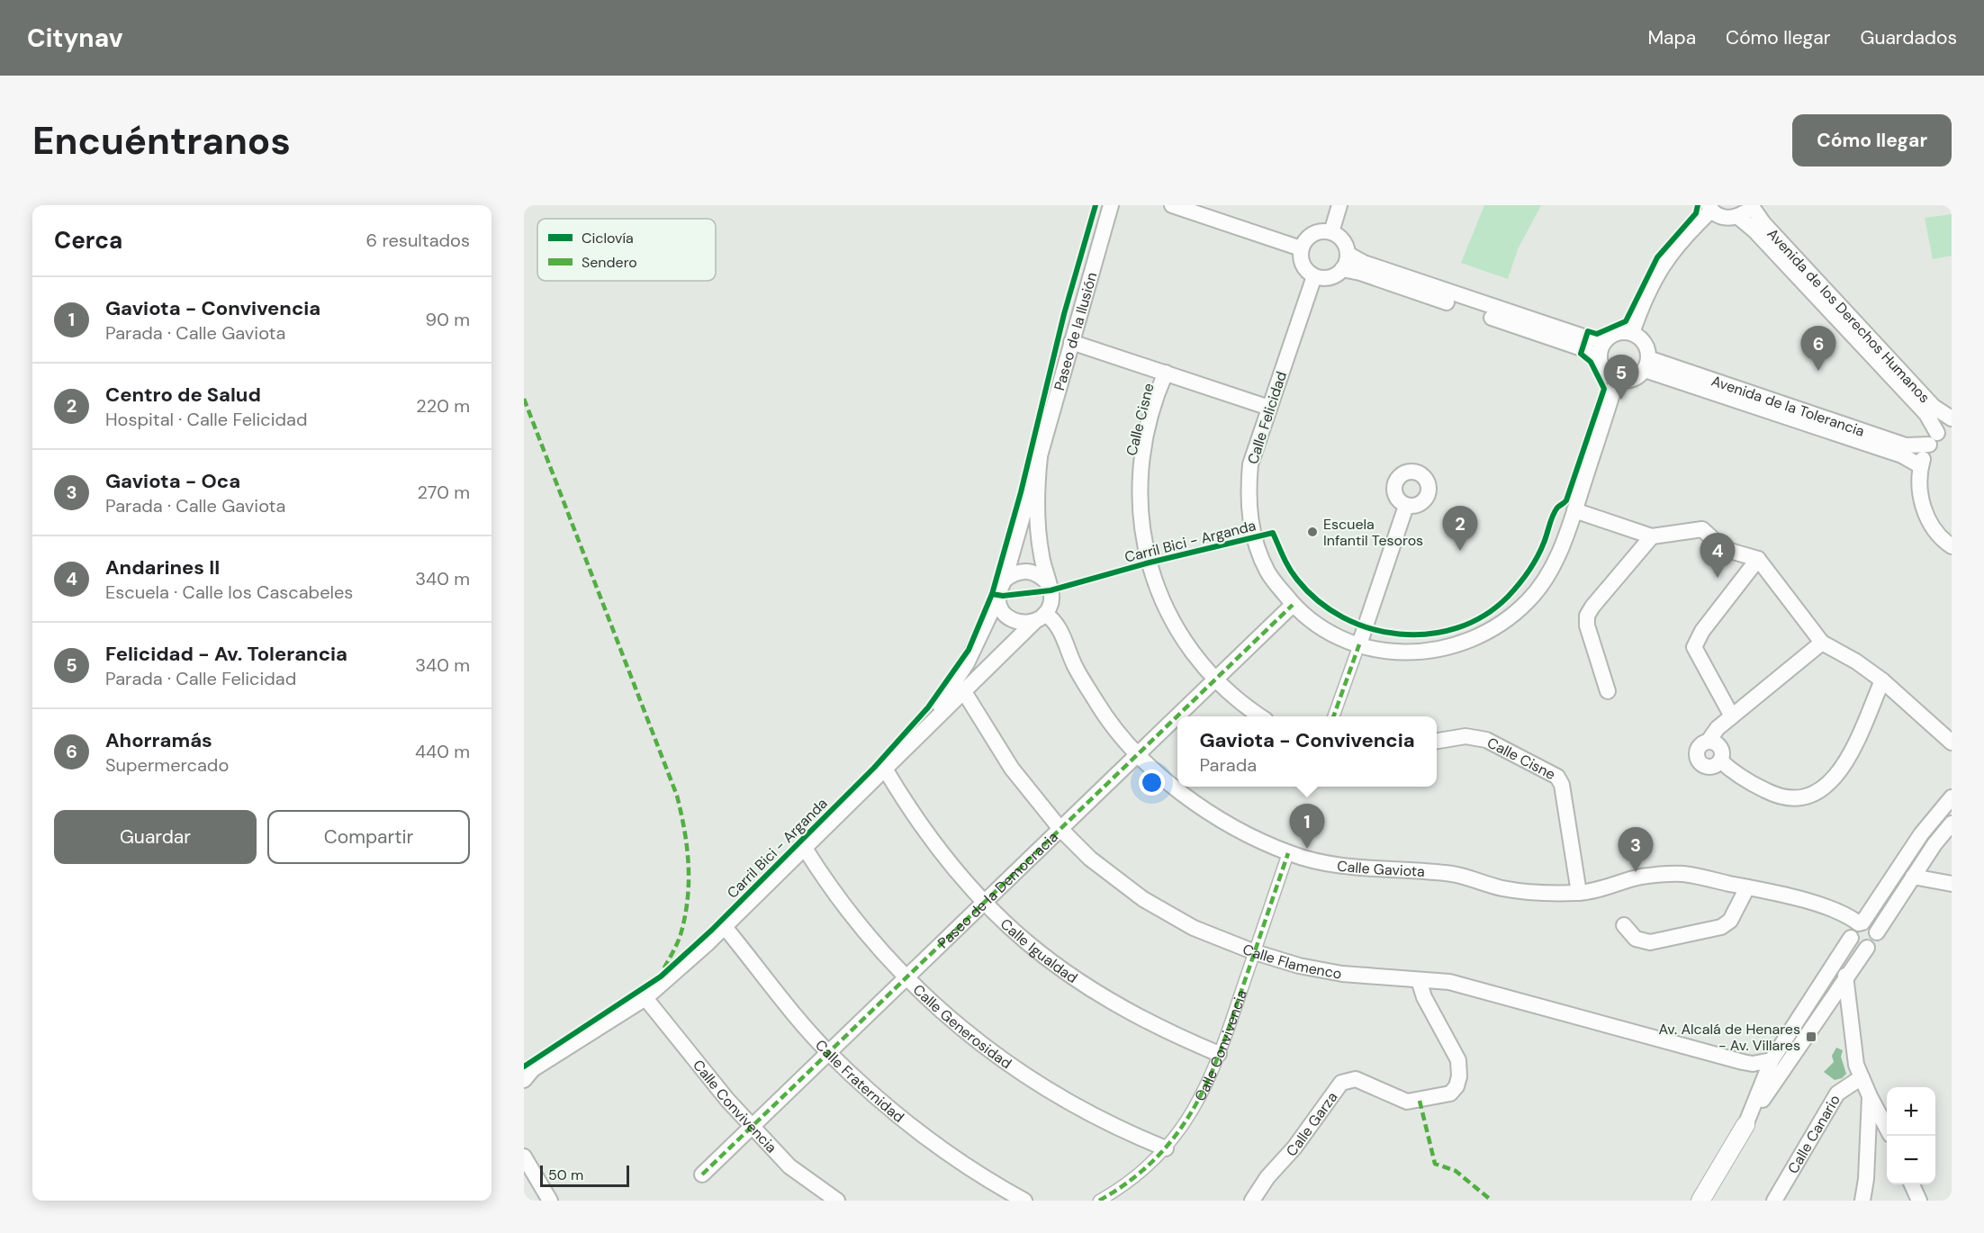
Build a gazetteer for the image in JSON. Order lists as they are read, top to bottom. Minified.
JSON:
{"streets":{"street":["Avenida de los Derechos Humanos","Paseo de la Ilusión","Avenida de la Tolerancia","Calle Felicidad","Calle Cisne","Calle Gaviota","Paseo de la Democracia","Calle Igualdad","Calle Flamenco","Calle Generosidad","Calle Convivencia","Calle Fraternidad","Calle Garza","Calle Canario"],"cycle path":["Carril Bici - Arganda"]},"crossings":[["Avenida de los Derechos Humanos","Avenida de la Tolerancia"],["Paseo de la Ilusión","Calle Gaviota"],["Paseo de la Ilusión","Calle Igualdad"],["Paseo de la Ilusión","Calle Flamenco"],["Paseo de la Ilusión","Calle Generosidad"],["Paseo de la Ilusión","Calle Convivencia"],["Paseo de la Ilusión","Calle Fraternidad"],["Avenida de la Tolerancia","Calle Felicidad"],["Calle Felicidad","Paseo de la Democracia"],["Calle Cisne","Calle Gaviota"],["Calle Cisne","Paseo de la Democracia"],["Calle Gaviota","Paseo de la Democracia"],["Calle Gaviota","Calle Convivencia"],["Paseo de la Democracia","Calle Igualdad"],["Paseo de la Democracia","Calle Flamenco"],["Paseo de la Democracia","Calle Generosidad"],["Paseo de la Democracia","Calle Convivencia"],["Paseo de la Democracia","Calle Fraternidad"],["Calle Igualdad","Calle Convivencia"],["Calle Flamenco","Calle Convivencia"],["Calle Flamenco","Calle Garza"],["Calle Generosidad","Calle Convivencia"]],"places":{"other":["Escuela Infantil Tesoros"],"transit":["Av. Alcalá de Henares - Av. Villares"]},"legend":["Ciclovía","Sendero"],"scale_bar":"50 m","page":{"header":"Citynav","nav":["Mapa","Cómo llegar","Guardados"],"buttons":["Cómo llegar",["Guardar","Compartir"]],"title":"Encuéntranos","heading":["Cerca","6 resultados"],"list":[{"mark":"1","name":"Gaviota - Convivencia","note":"Parada · Calle Gaviota","value":"90 m"},{"mark":"2","name":"Centro de Salud","note":"Hospital · Calle Felicidad","value":"220 m"},{"mark":"3","name":"Gaviota - Oca","note":"Parada · Calle Gaviota","value":"270 m"},{"mark":"4","name":"Andarines II","note":"Escuela · Calle los Cascabeles","value":"340 m"},{"mark":"5","name":"Felicidad - Av. Tolerancia","note":"Parada · Calle Felicidad","value":"340 m"},{"mark":"6","name":"Ahorramás","note":"Supermercado","value":"440 m"}],"pins":["6","5","2","4","1","3"],"popup":["Gaviota - Convivencia","Parada"],"map_buttons":["+","−"],"scale":"50 m"}}
